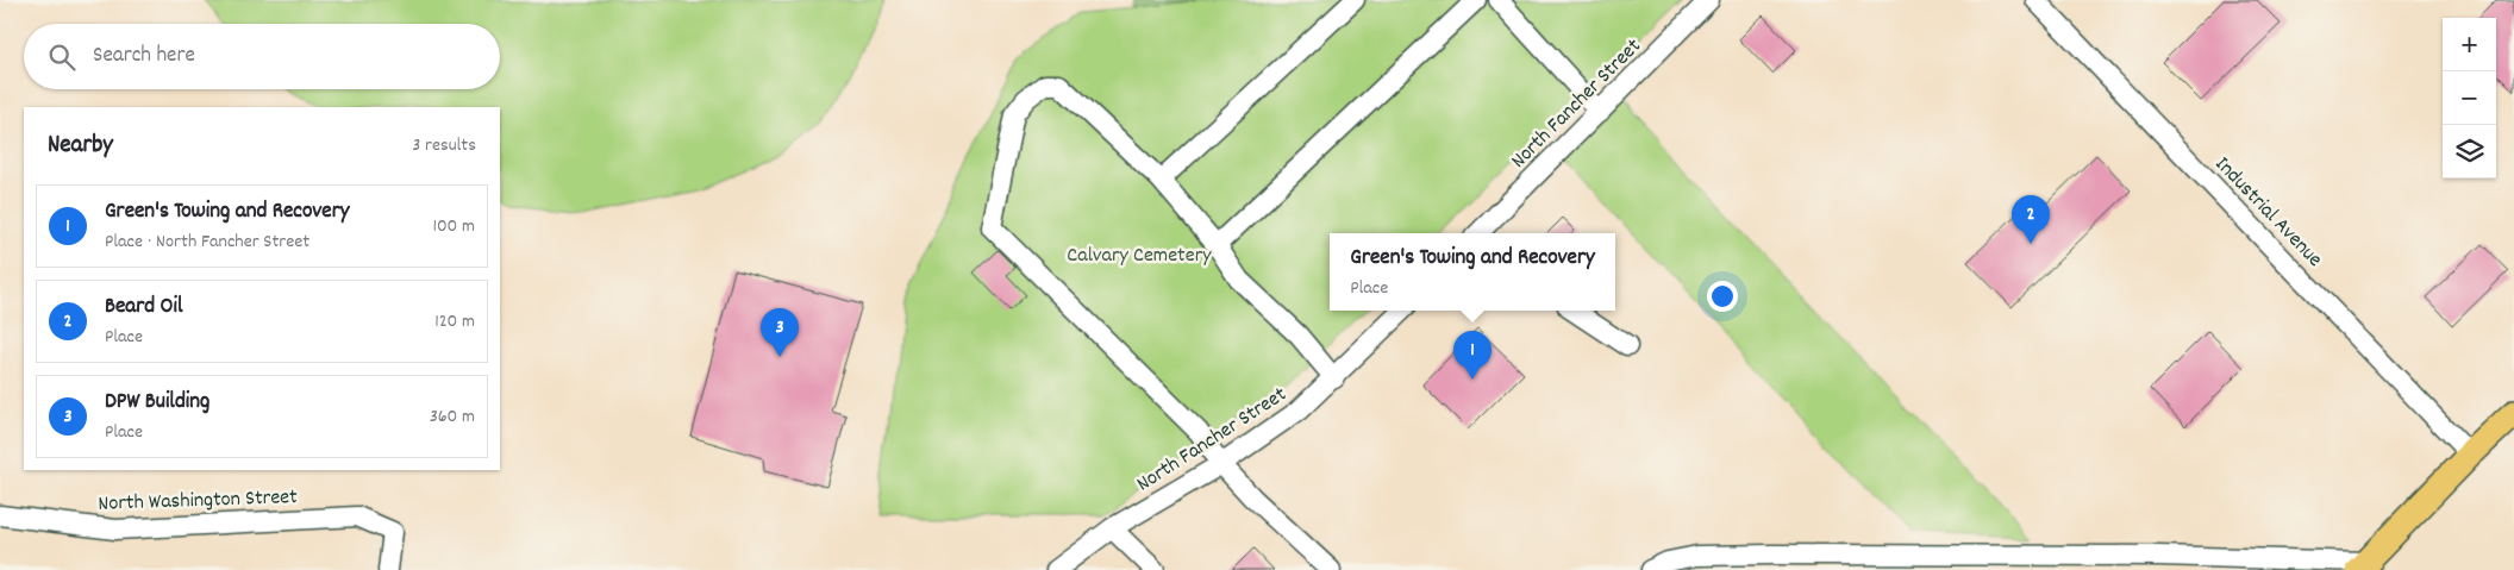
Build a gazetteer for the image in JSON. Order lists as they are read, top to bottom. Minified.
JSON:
{"streets":{"street":["North Fancher Street","Industrial Avenue","North Washington Street"]},"parks":["Calvary Cemetery"],"page":{"map_buttons":["+","−"],"search":"Search here","heading":["Nearby","3 results"],"list":[{"mark":"1","name":"Green's Towing and Recovery","note":"Place · North Fancher Street","value":"100 m"},{"mark":"2","name":"Beard Oil","note":"Place","value":"120 m"},{"mark":"3","name":"DPW Building","note":"Place","value":"360 m"}],"pins":["2","3","1"],"popup":["Green's Towing and Recovery","Place"]}}
